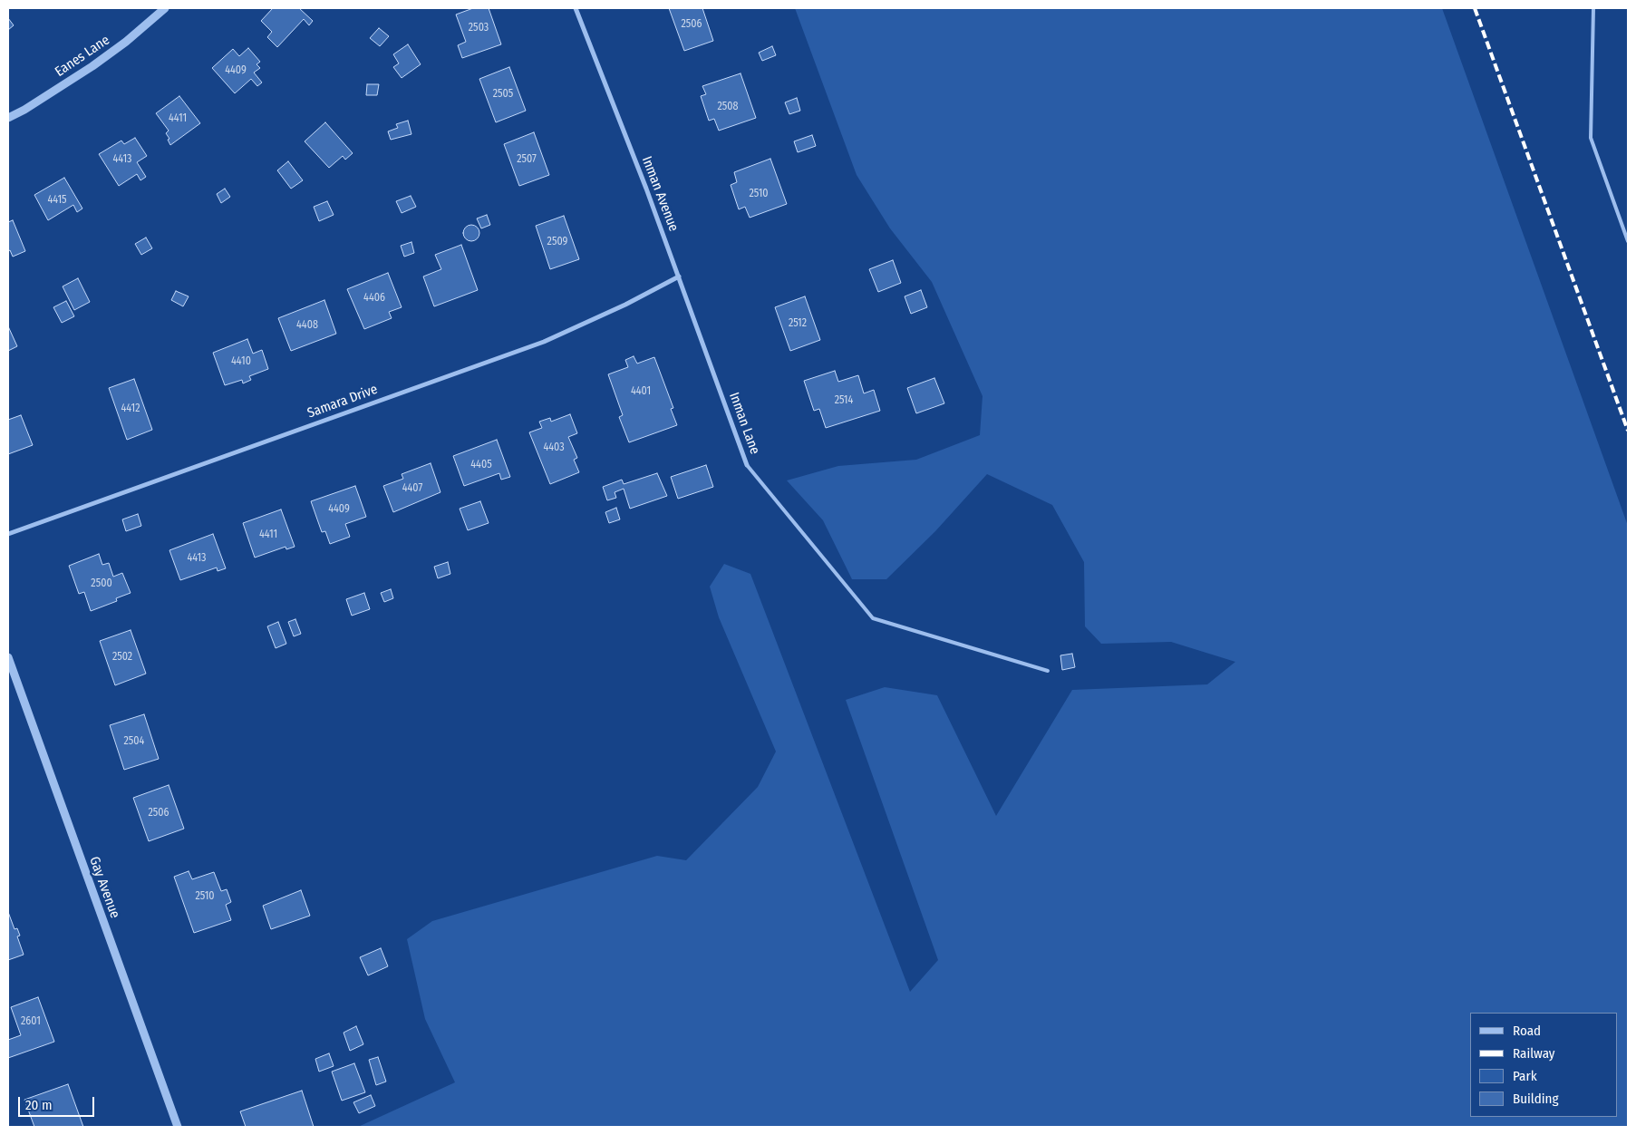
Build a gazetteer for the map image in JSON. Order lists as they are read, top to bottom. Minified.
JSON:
{"streets":{"street":["Eanes Lane","Inman Avenue","Samara Drive","Inman Lane","Gay Avenue"]},"crossings":[["Inman Avenue","Samara Drive"],["Inman Avenue","Inman Lane"]],"house_numbers":["2506","2503","4409","2505","2508","4411","4413","2507","2510","4415","2509","4406","2512","4408","4410","4401","2514","4412","4403","4405","4407","4409","4411","4413","2500","2502","2504","2506","2510","2601"],"legend":["Road","Railway","Park","Building"],"scale_bar":"20 m"}
